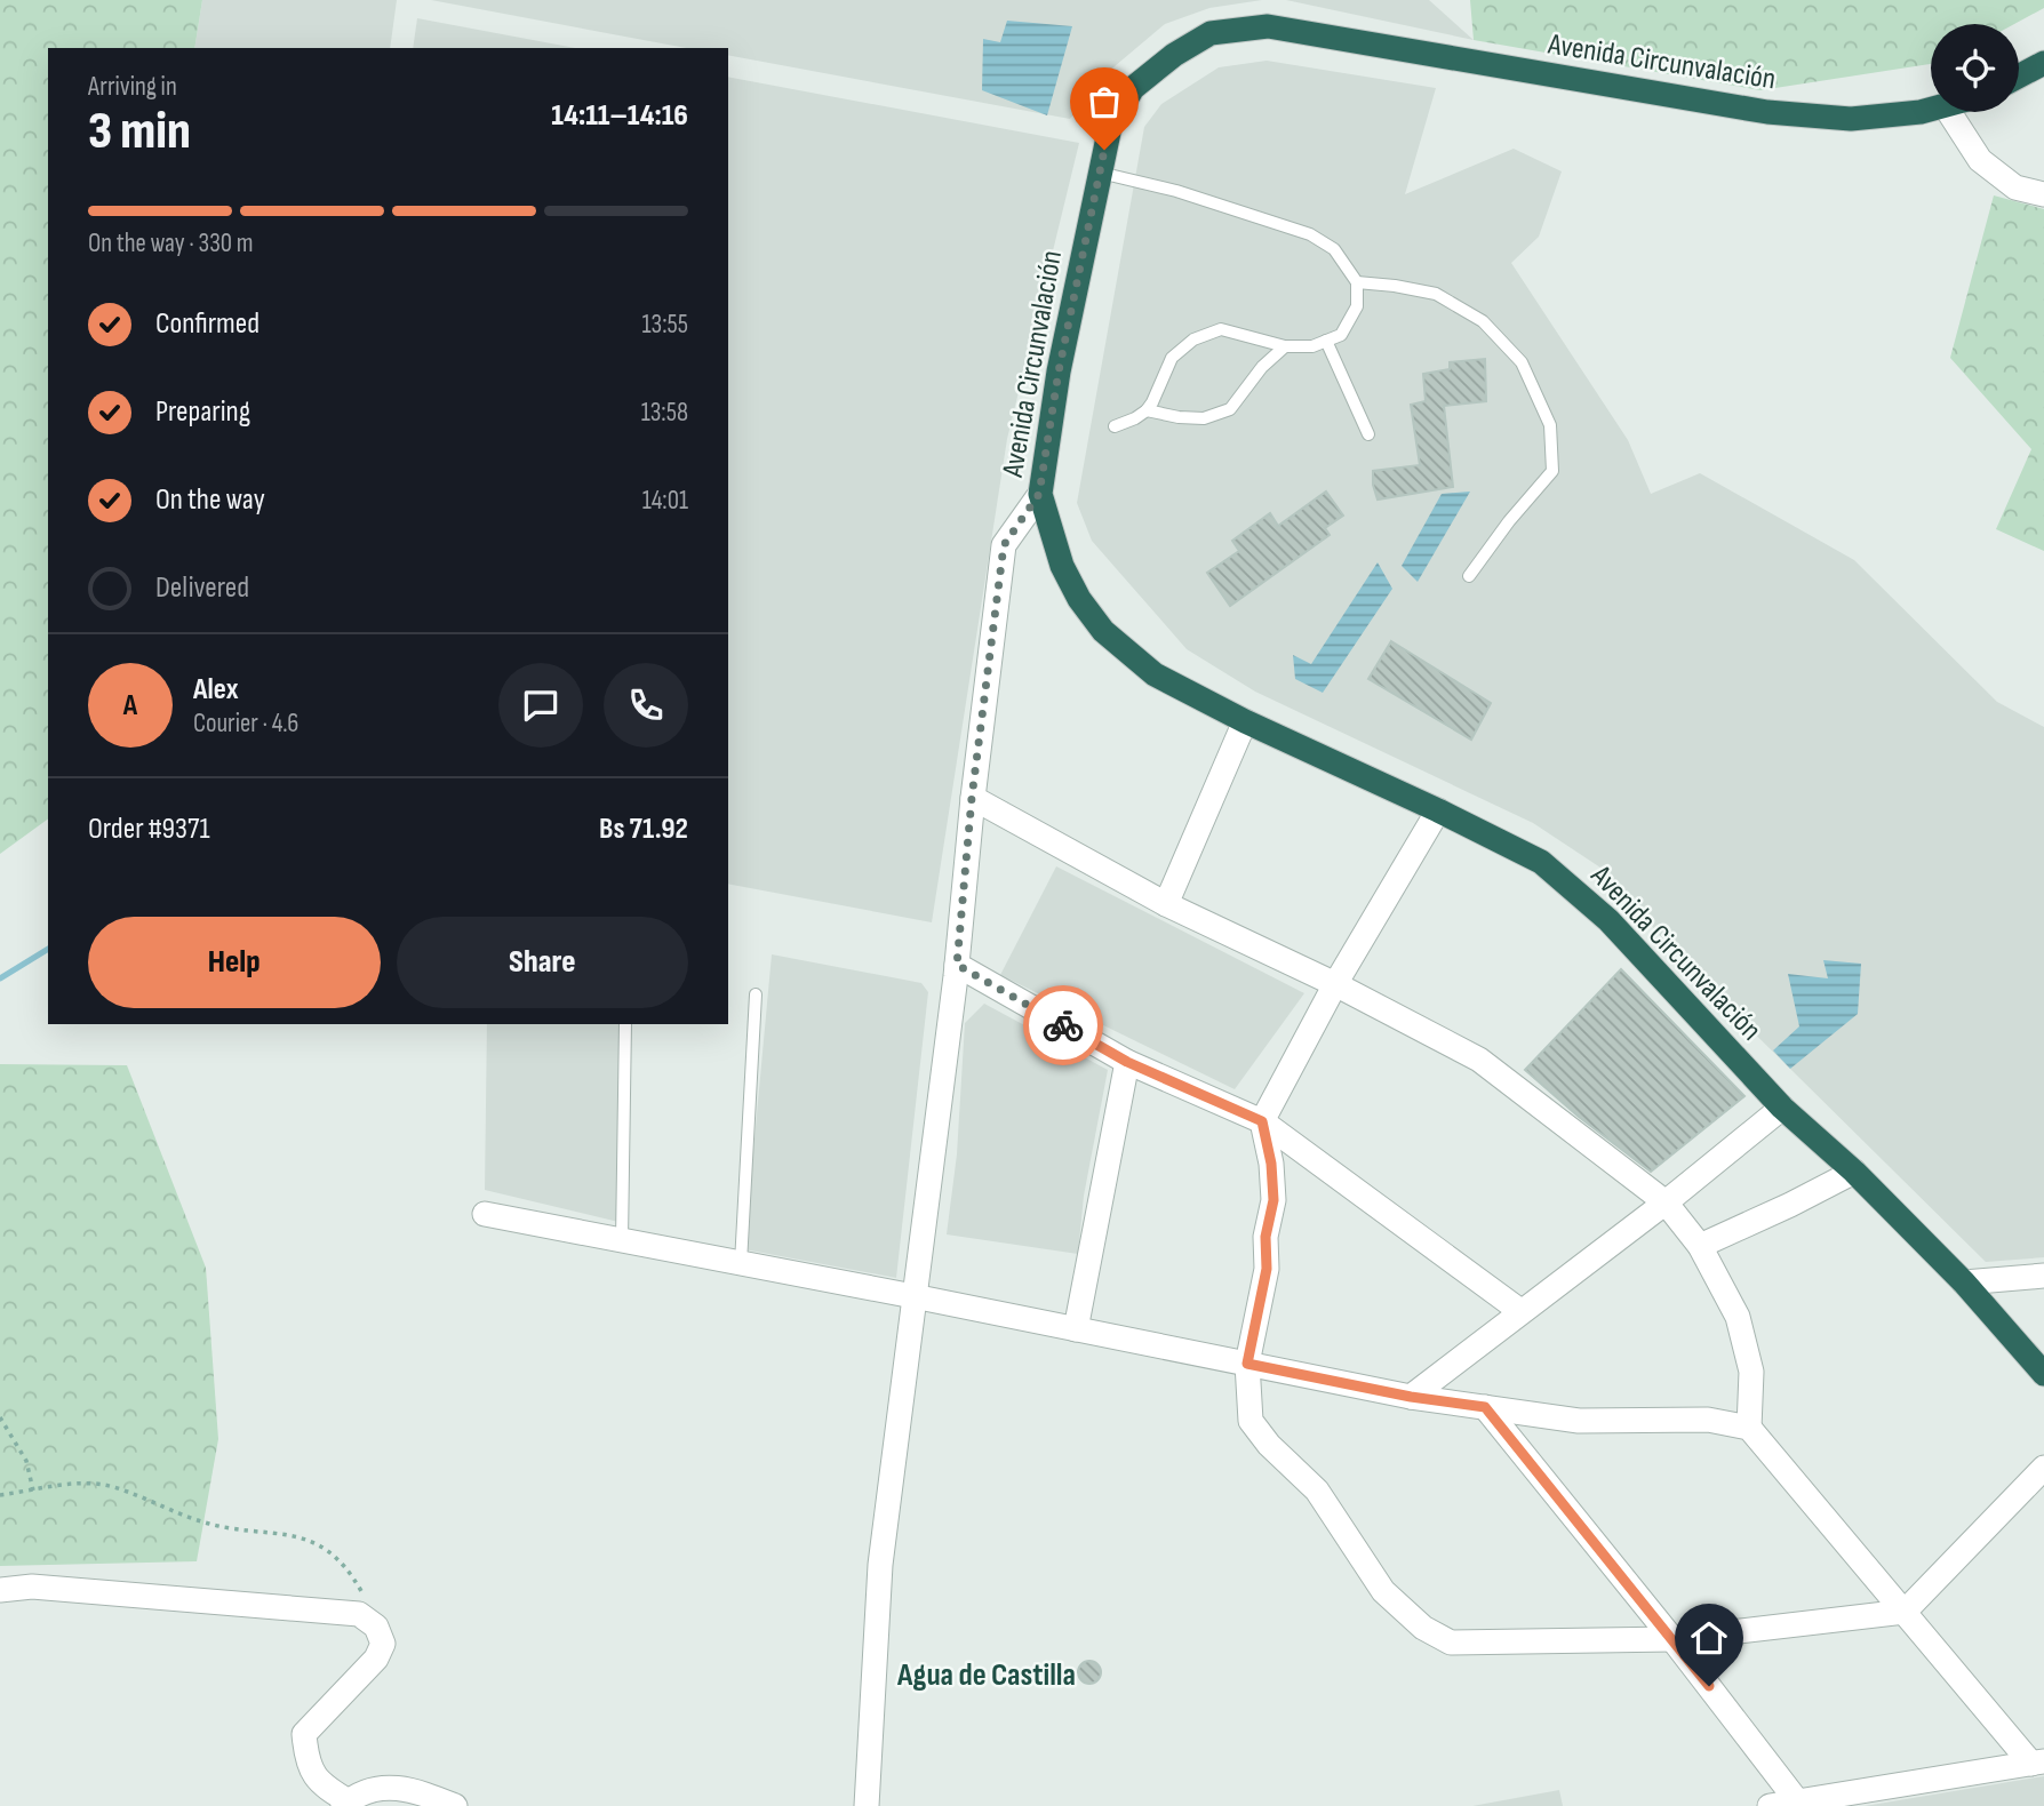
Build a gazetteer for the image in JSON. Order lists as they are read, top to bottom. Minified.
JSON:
{"streets":{"highway":["Avenida Circunvalación"]},"districts":["Agua de Castilla"],"page":{"heading":["3 min","Arriving in","14:11–14:16"],"panel":["Alex","Courier · 4.6","Order #9371","Bs 71.92"],"bar":"On the way · 330 m","list":[["Confirmed","13:55"],["Preparing","13:58"],["On the way","14:01"],"Delivered"],"round":"A","buttons":["Help","Share"]}}
